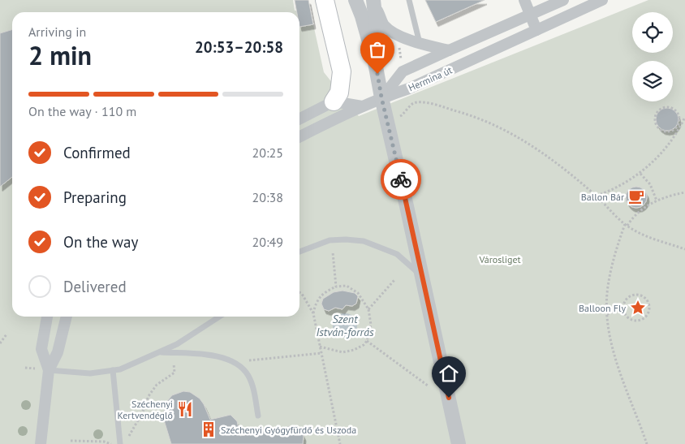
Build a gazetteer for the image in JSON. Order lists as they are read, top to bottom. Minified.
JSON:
{"streets":{"street":["Hermina út"]},"water":["Szent István-forrás"],"parks":["Városliget"],"places":{"cafe":["Ballon Bár"],"place":["Balloon Fly"],"restaurant":["Széchenyi Kertvendéglő"],"building":["Széchenyi Gyógyfürdő és Uszoda"]},"page":{"heading":["2 min","Arriving in","20:53–20:58"],"bar":"On the way · 110 m","list":[["Confirmed","20:25"],["Preparing","20:38"],["On the way","20:49"],"Delivered"]}}
